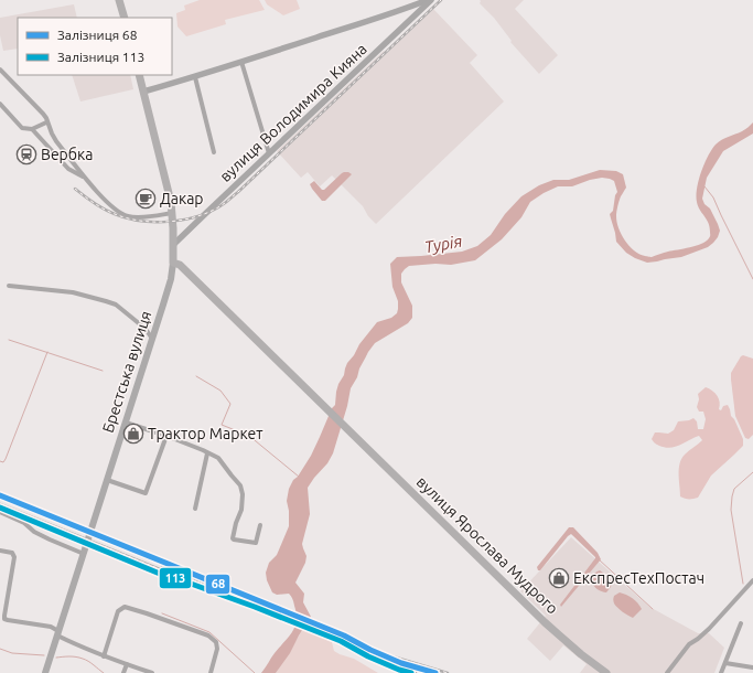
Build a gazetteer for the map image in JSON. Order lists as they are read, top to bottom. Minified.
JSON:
{"streets":{"highway":["Брестська вулиця","вулиця Ярослава Мудрого"],"main road":["вулиця Володимира Кияна"]},"crossings":[["вулиця Володимира Кияна","Брестська вулиця"],["Брестська вулиця","вулиця Ярослава Мудрого"]],"water":["Турія"],"places":{"station":["Вербка"],"cafe":["Дакар"],"shop":["Трактор Маркет","ЕкспресТехПостач"]},"lines":["rail line 68","rail line 113"],"legend":["Залізниця 68","Залізниця 113"]}
